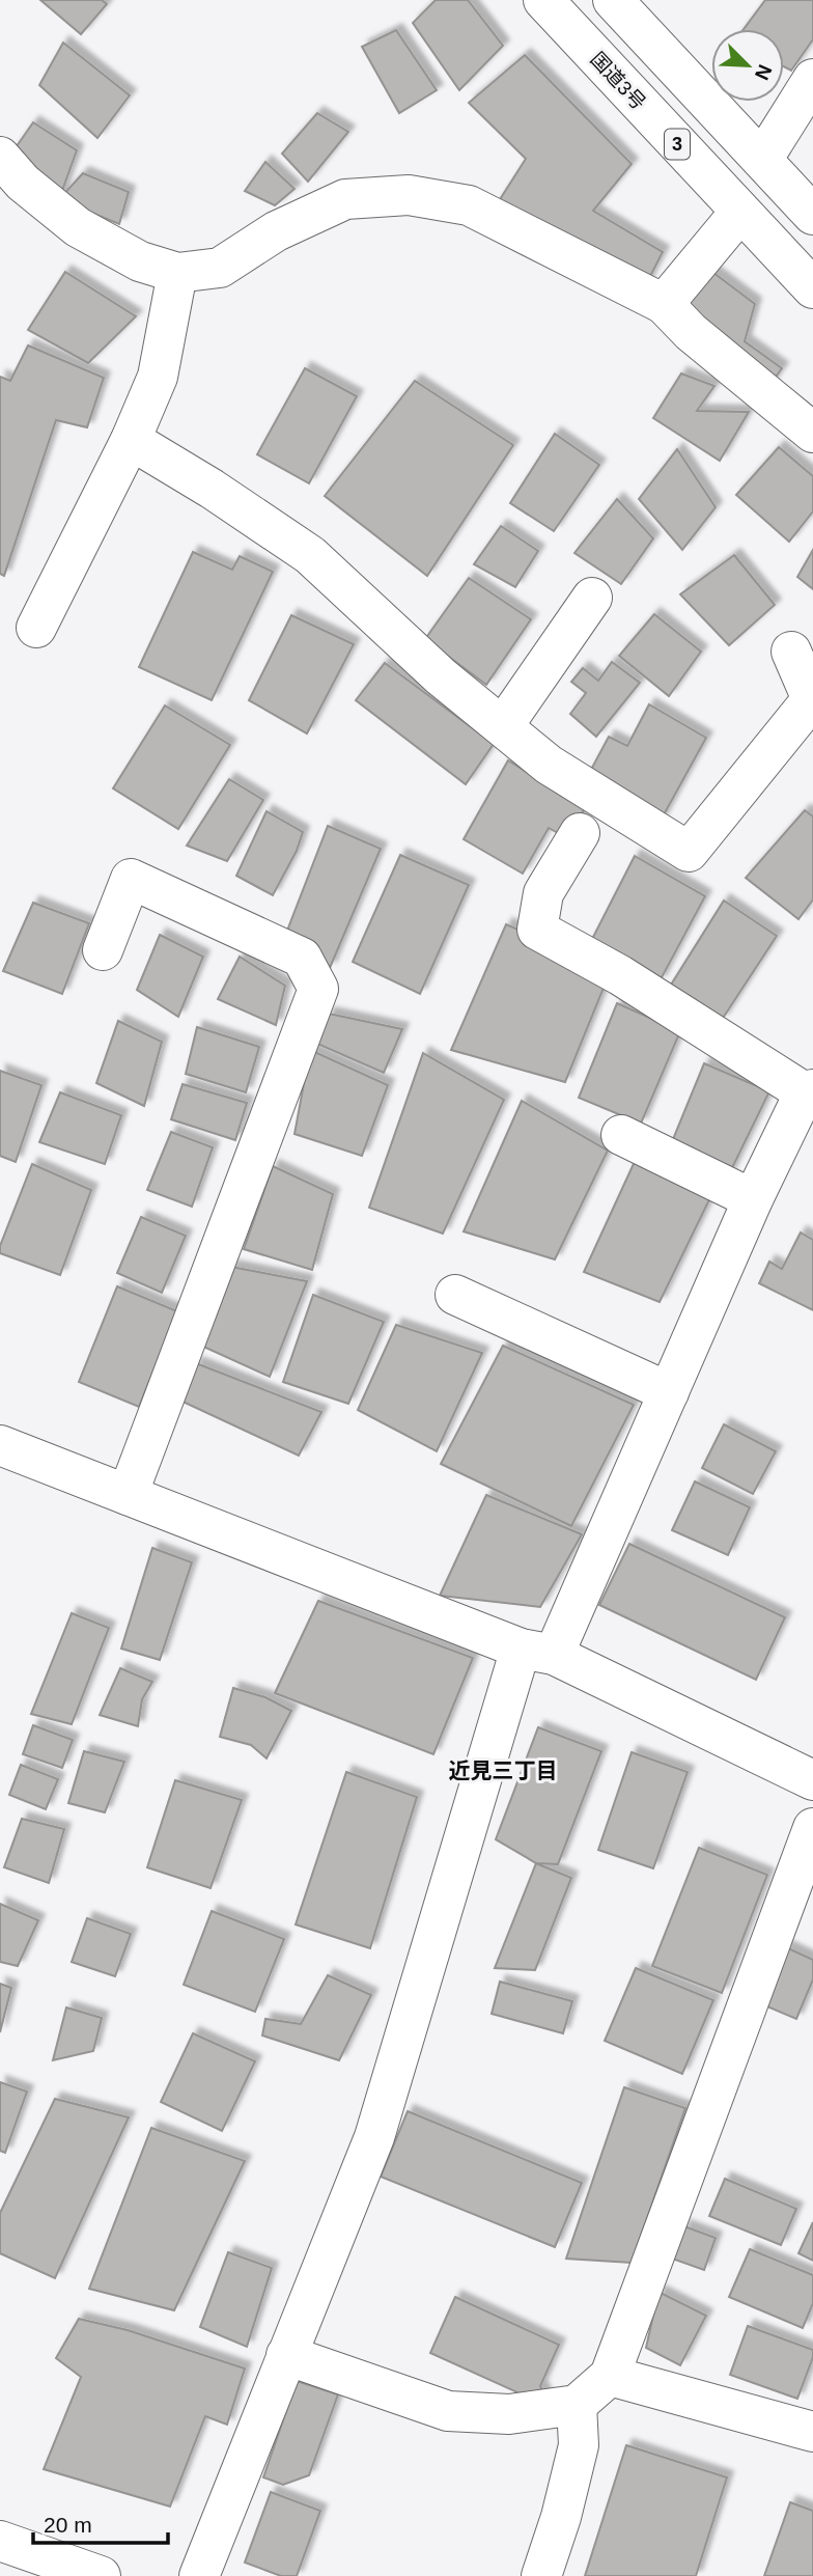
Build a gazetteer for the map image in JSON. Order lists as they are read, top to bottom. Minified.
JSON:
{"streets":{"main road":["国道3号","3"]},"districts":["近見三丁目"],"scale_bar":"20 m","north":"bottom right"}
